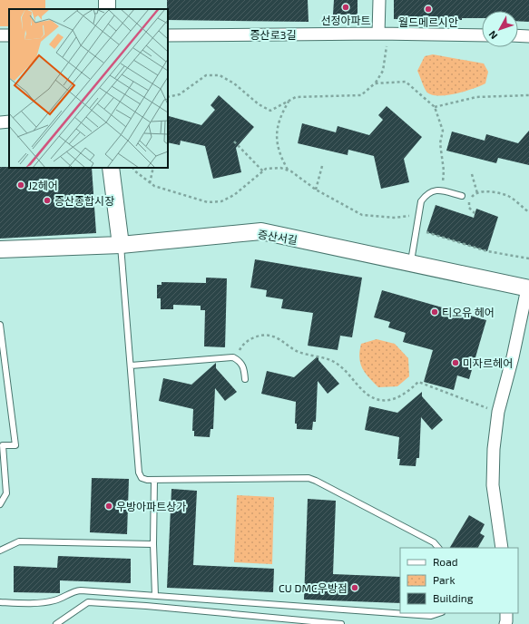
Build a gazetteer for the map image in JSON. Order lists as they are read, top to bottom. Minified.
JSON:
{"streets":{"street":["증산로3길","증산서길"]},"places":["선정아파트","월드메르시안","J2헤어","증산종합시장","티오유 헤어","미자르헤어","우방아파트상가","CU DMC우방점"],"legend":["Road","Park","Building"],"north":"bottom left"}
